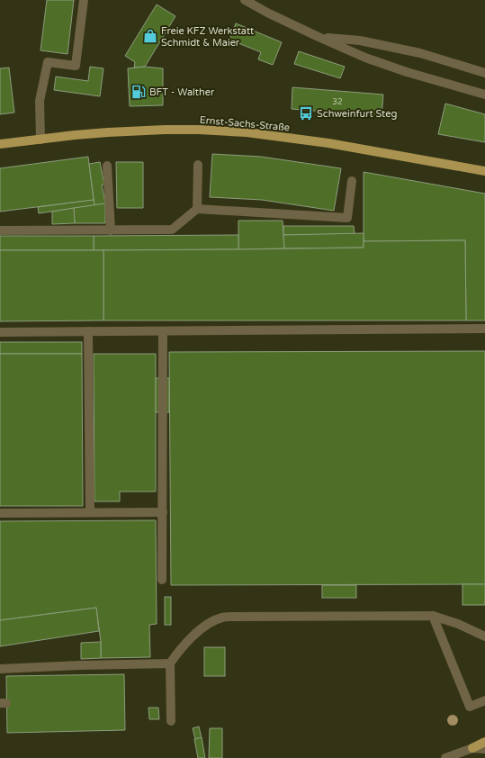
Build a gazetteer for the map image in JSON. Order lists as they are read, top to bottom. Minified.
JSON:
{"streets":{"main road":["Ernst-Sachs-Straße"]},"places":{"shop":["Freie KFZ Werkstatt Schmidt & Maier"],"fuel station":["BFT - Walther"],"bus stop":["Schweinfurt Steg"]},"house_numbers":["32"]}
